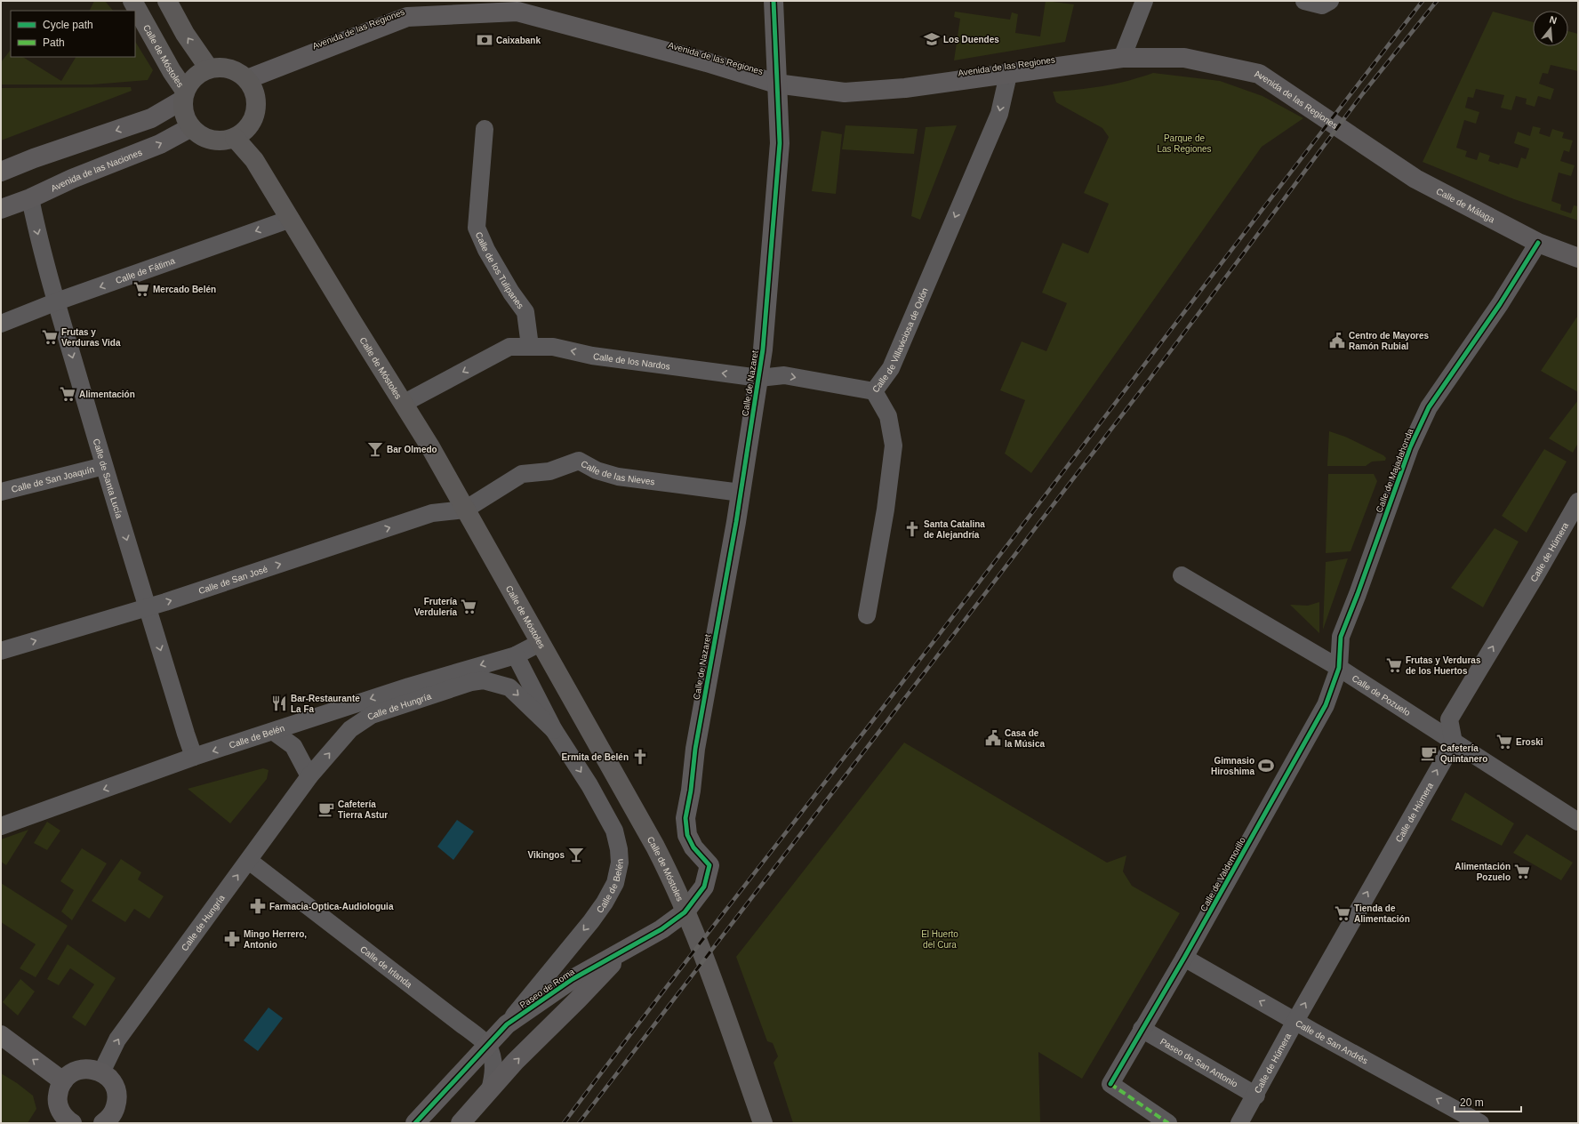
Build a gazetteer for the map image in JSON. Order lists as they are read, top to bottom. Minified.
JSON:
{"streets":{"main road":["Avenida de las Regiones","Calle de Móstoles","Avenida de las Naciones","Calle de Málaga","Calle de Nazaret","Paseo de Roma"],"street":["Calle de los Tulipanes","Calle de Fátima","Calle de Villaviciosa de Odón","Calle de los Nardos","Calle de Majadahonda","Calle de las Nieves","Calle de San Joaquín","Calle de Santa Lucía","Calle de Húmera","Calle de San José","Calle de Pozuelo","Calle de Hungría","Calle de Belén","Calle de Valdemorillo","Calle de Irlanda","Calle de San Andrés","Paseo de San Antonio"]},"crossings":[["Avenida de las Regiones","Calle de Móstoles"],["Avenida de las Regiones","Avenida de las Naciones"],["Avenida de las Regiones","Calle de Málaga"],["Avenida de las Regiones","Calle de Villaviciosa de Odón"],["Avenida de las Regiones","Calle de Nazaret"],["Calle de Móstoles","Avenida de las Naciones"],["Calle de Móstoles","Calle de Fátima"],["Calle de Móstoles","Calle de los Nardos"],["Calle de Móstoles","Calle de las Nieves"],["Calle de Móstoles","Calle de San José"],["Calle de Móstoles","Calle de Belén"],["Avenida de las Naciones","Calle de Santa Lucía"],["Calle de Málaga","Calle de Majadahonda"],["Calle de los Tulipanes","Calle de los Nardos"],["Calle de Fátima","Calle de Santa Lucía"],["Calle de Villaviciosa de Odón","Calle de los Nardos"],["Calle de los Nardos","Calle de Nazaret"],["Calle de Nazaret","Calle de las Nieves"],["Calle de Nazaret","Paseo de Roma"],["Calle de Majadahonda","Calle de Pozuelo"],["Calle de Majadahonda","Calle de Valdemorillo"],["Calle de las Nieves","Calle de San José"],["Calle de San Joaquín","Calle de Santa Lucía"],["Calle de Santa Lucía","Calle de San José"],["Calle de Santa Lucía","Calle de Belén"],["Calle de Húmera","Calle de Pozuelo"],["Calle de Húmera","Calle de San Andrés"],["Calle de Húmera","Paseo de San Antonio"],["Calle de Pozuelo","Calle de Valdemorillo"],["Calle de Hungría","Calle de Belén"],["Calle de Hungría","Calle de Irlanda"],["Calle de Belén","Paseo de Roma"],["Calle de Valdemorillo","Calle de San Andrés"],["Calle de Valdemorillo","Paseo de San Antonio"],["Calle de Irlanda","Paseo de Roma"]],"one_way":["Calle de Fátima","Calle de Villaviciosa de Odón","Calle de Santa Lucía","Calle de Húmera","Calle de San José","Calle de Hungría","Calle de San Andrés"],"parks":["Parque de Las Regiones","El Huerto del Cura"],"places":{"school or university":["Los Duendes"],"bank":["Caixabank"],"supermarket":["Mercado Belén","Frutas y Verduras Vida","Alimentación","Frutería Verdulería","Frutas y Verduras de los Huertos","Eroski","Alimentación Pozuelo","Tienda de Alimentación"],"public building":["Centro de Mayores Ramón Rubial","Casa de la Música"],"bar":["Bar Olmedo","Vikingos"],"church":["Santa Catalina de Alejandría","Ermita de Belén"],"restaurant":["Bar-Restaurante La Fa"],"cafe":["Cafetería Quintanero","Cafetería Tierra Astur"],"sports":["Gimnasio Hiroshima"],"pharmacy":["Farmacia-Optica-Audiologuia","Mingo Herrero, Antonio"]},"legend":["Cycle path","Path"],"scale_bar":"20 m","north":"top"}
